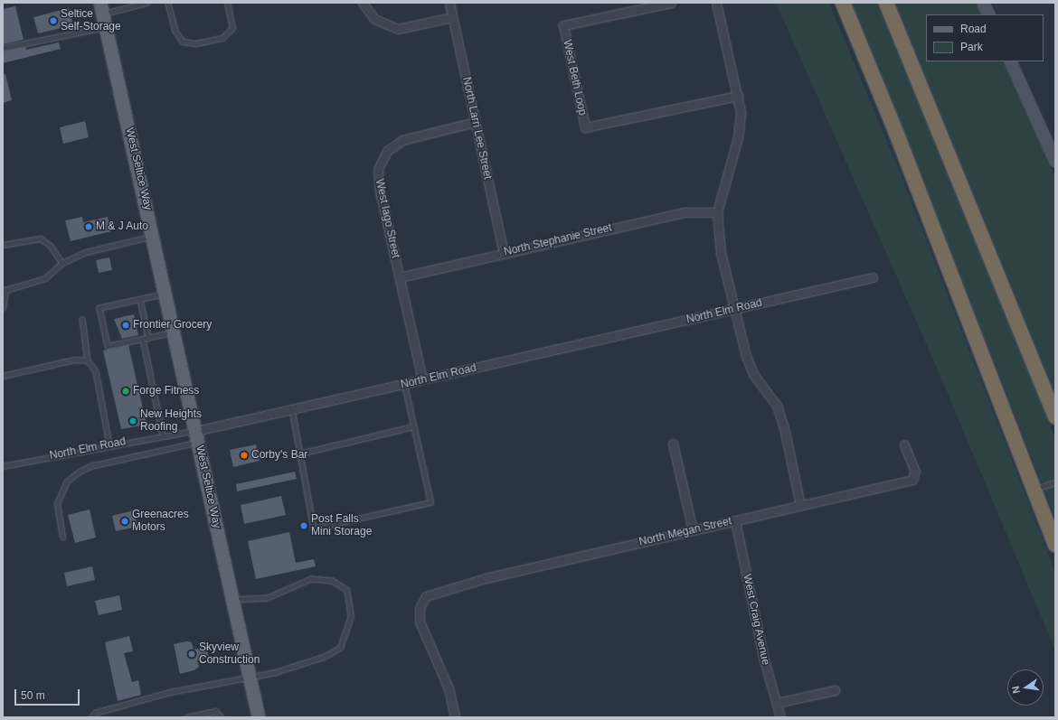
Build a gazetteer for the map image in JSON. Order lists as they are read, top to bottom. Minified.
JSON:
{"streets":{"main road":["West Seltice Way"],"street":["West Beth Loop","North Larri Lee Street","West Iago Street","North Stephanie Street","North Elm Road","North Megan Street","West Craig Avenue"]},"crossings":[["North Larri Lee Street","West Iago Street"],["North Larri Lee Street","North Stephanie Street"],["West Seltice Way","North Elm Road"],["West Iago Street","North Stephanie Street"],["West Iago Street","North Elm Road"],["North Megan Street","West Craig Avenue"]],"places":["Seltice Self-Storage","M & J Auto","Frontier Grocery","Forge Fitness","New Heights Roofing","Corby's Bar","Greenacres Motors","Post Falls Mini Storage","Skyview Construction"],"legend":["Road","Park"],"scale_bar":"50 m","north":"left"}
